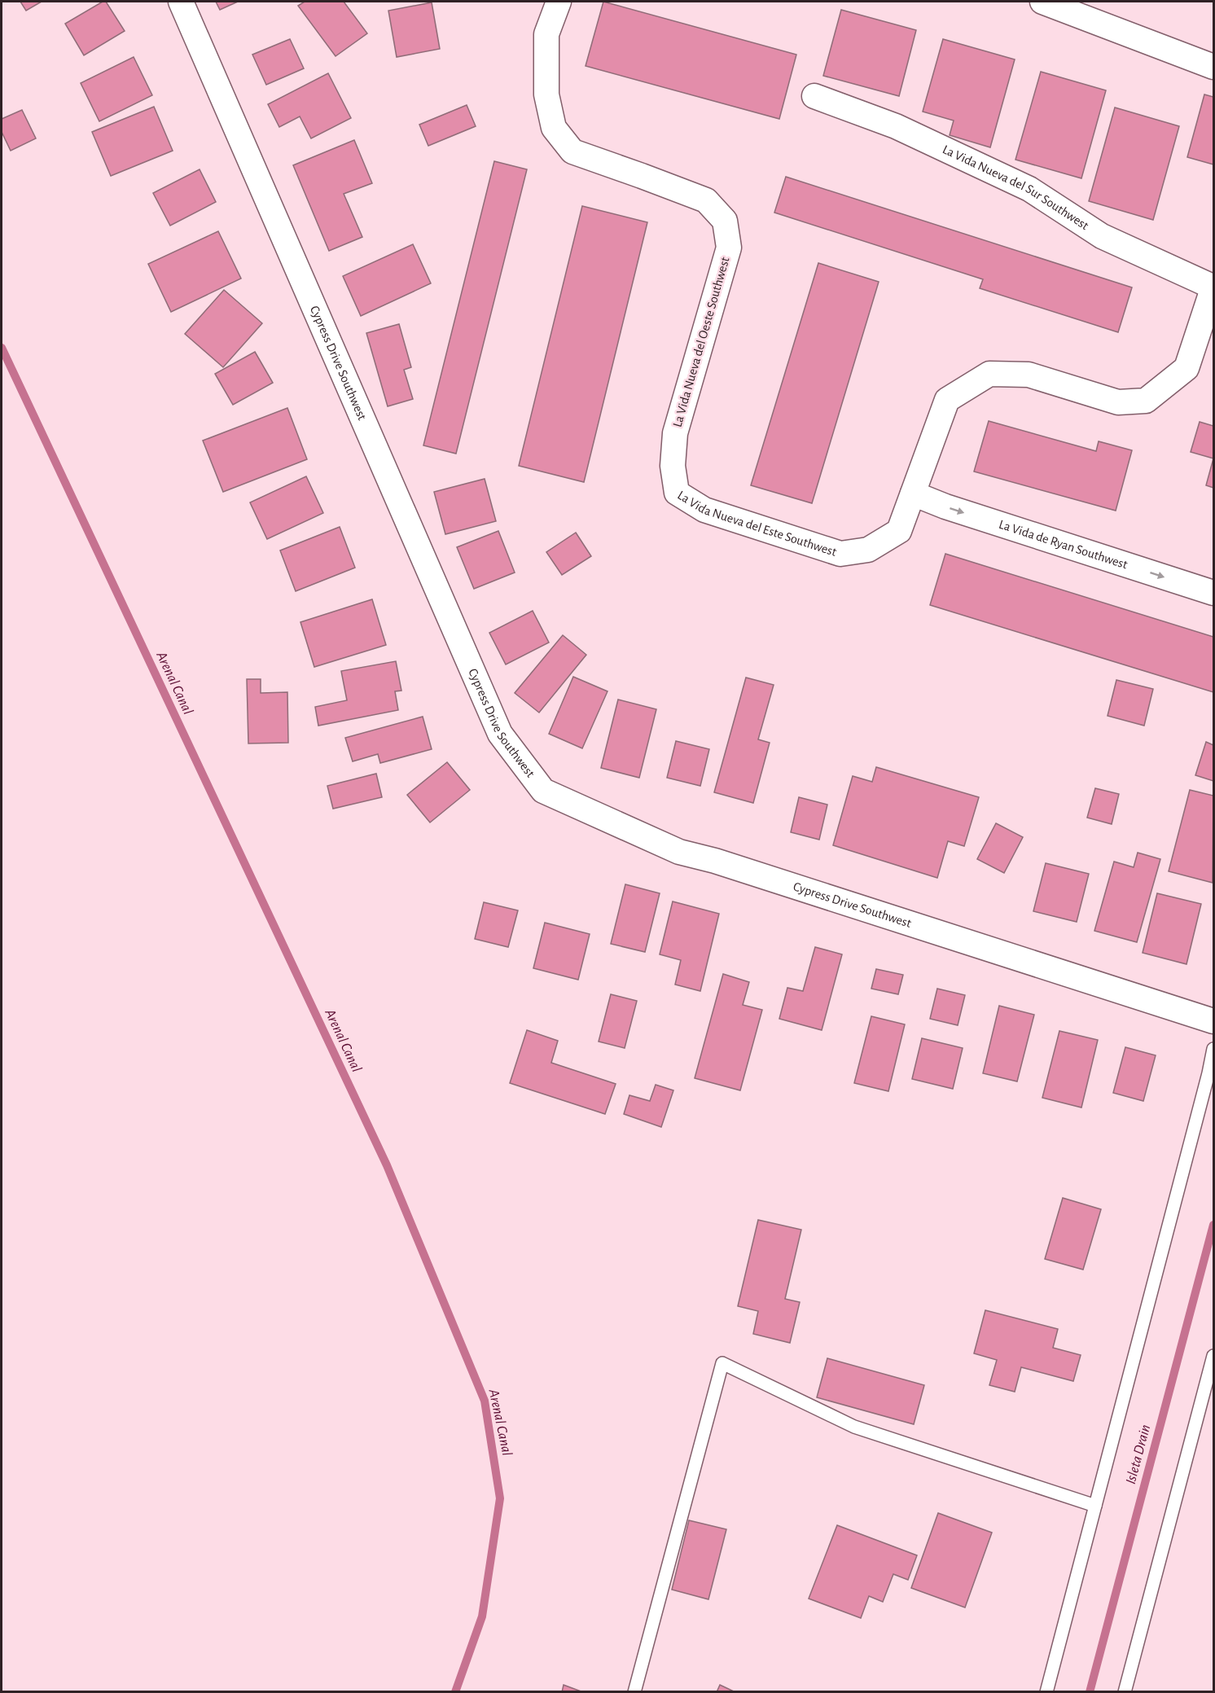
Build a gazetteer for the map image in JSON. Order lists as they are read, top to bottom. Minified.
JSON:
{"streets":{"street":["La Vida Nueva del Sur Southwest","La Vida Nueva del Oeste Southwest","Cypress Drive Southwest","La Vida Nueva del Este Southwest","La Vida de Ryan Southwest"]},"crossings":[["La Vida Nueva del Sur Southwest","La Vida Nueva del Este Southwest"],["La Vida Nueva del Oeste Southwest","La Vida Nueva del Este Southwest"],["La Vida Nueva del Este Southwest","La Vida de Ryan Southwest"]],"one_way":["La Vida de Ryan Southwest"],"water":["Arenal Canal","Isleta Drain"]}
